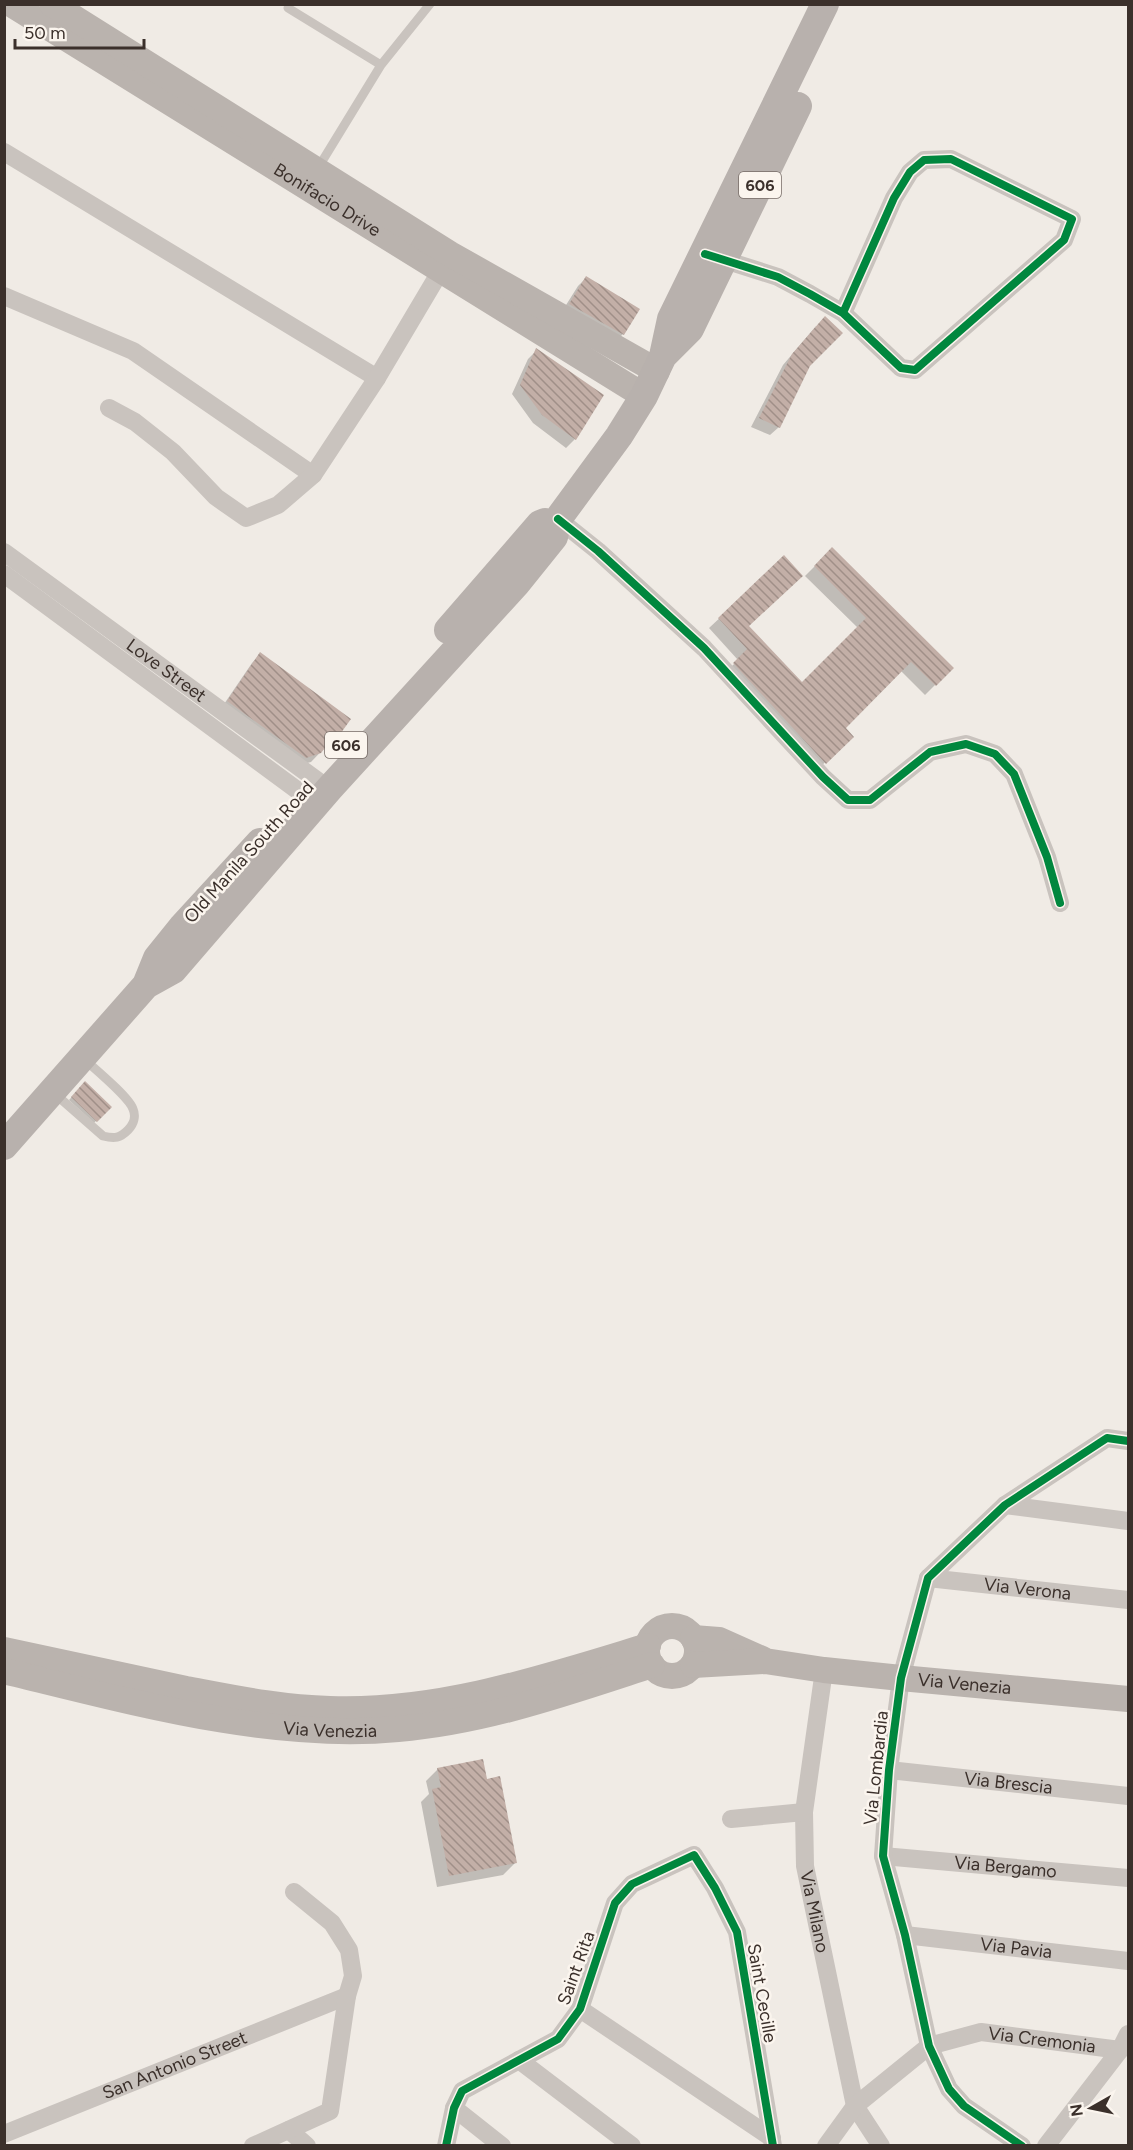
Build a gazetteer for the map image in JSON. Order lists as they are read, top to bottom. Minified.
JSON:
{"streets":{"main road":["606","Old Manila South Road"],"street":["Bonifacio Drive","Love Street","Via Verona","Via Venezia","Via Lombardia","Via Brescia","Via Bergamo","Via Milano","Via Pavia","Saint Rita","Saint Cecille","Via Cremonia","San Antonio Street"]},"crossings":[["606","Bonifacio Drive"],["606","Old Manila South Road"],["Bonifacio Drive","Old Manila South Road"],["Love Street","Old Manila South Road"],["Via Verona","Via Lombardia"],["Via Venezia","Via Lombardia"],["Via Venezia","Via Milano"],["Via Lombardia","Via Brescia"],["Via Lombardia","Via Bergamo"],["Via Lombardia","Via Pavia"],["Via Lombardia","Via Cremonia"],["Via Milano","Via Cremonia"],["Saint Rita","Saint Cecille"]],"scale_bar":"50 m","north":"left"}
